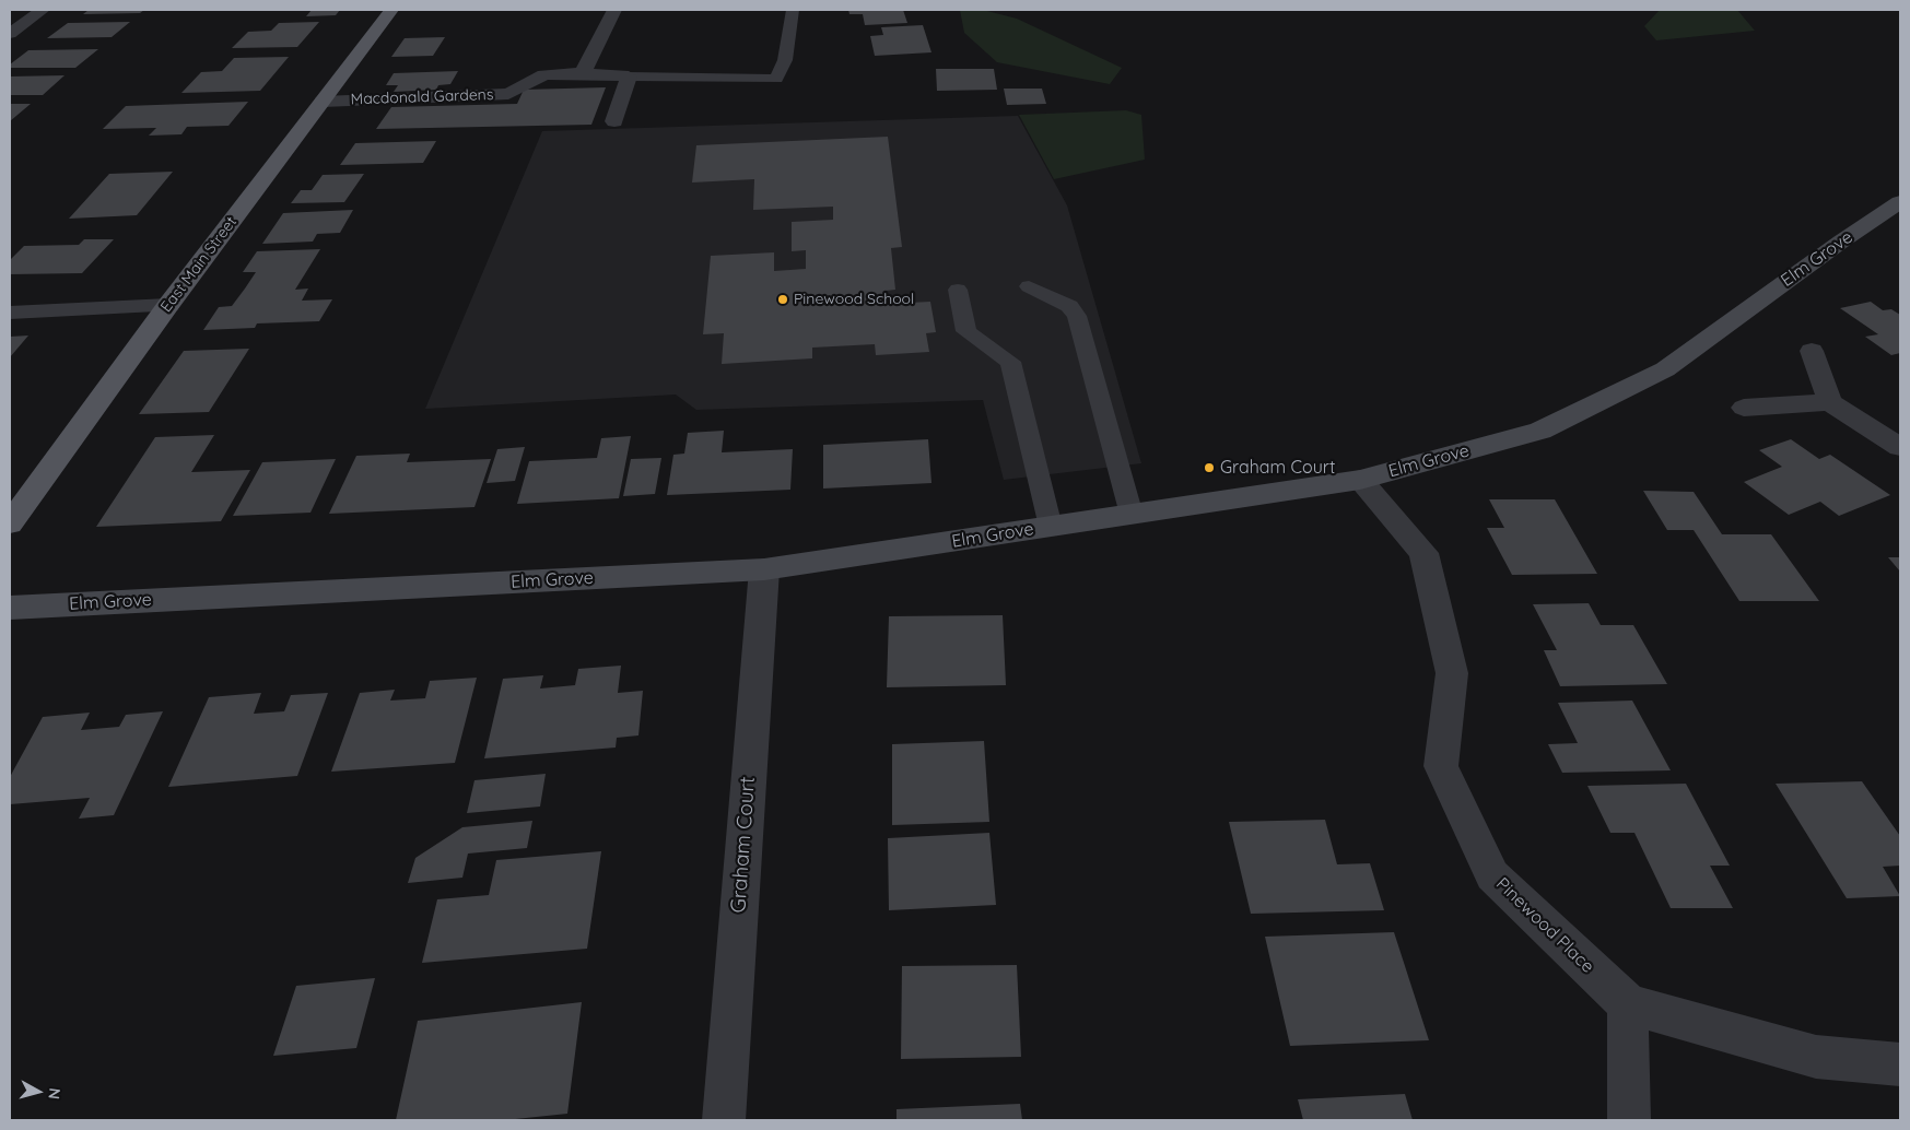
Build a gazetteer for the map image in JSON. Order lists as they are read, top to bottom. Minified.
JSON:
{"streets":{"main road":["East Main Street"],"street":["Macdonald Gardens","Elm Grove","Graham Court","Pinewood Place"]},"crossings":[["Macdonald Gardens","East Main Street"],["Elm Grove","Graham Court"],["Elm Grove","Pinewood Place"]],"places":["Pinewood School","Graham Court"],"north":"right"}
